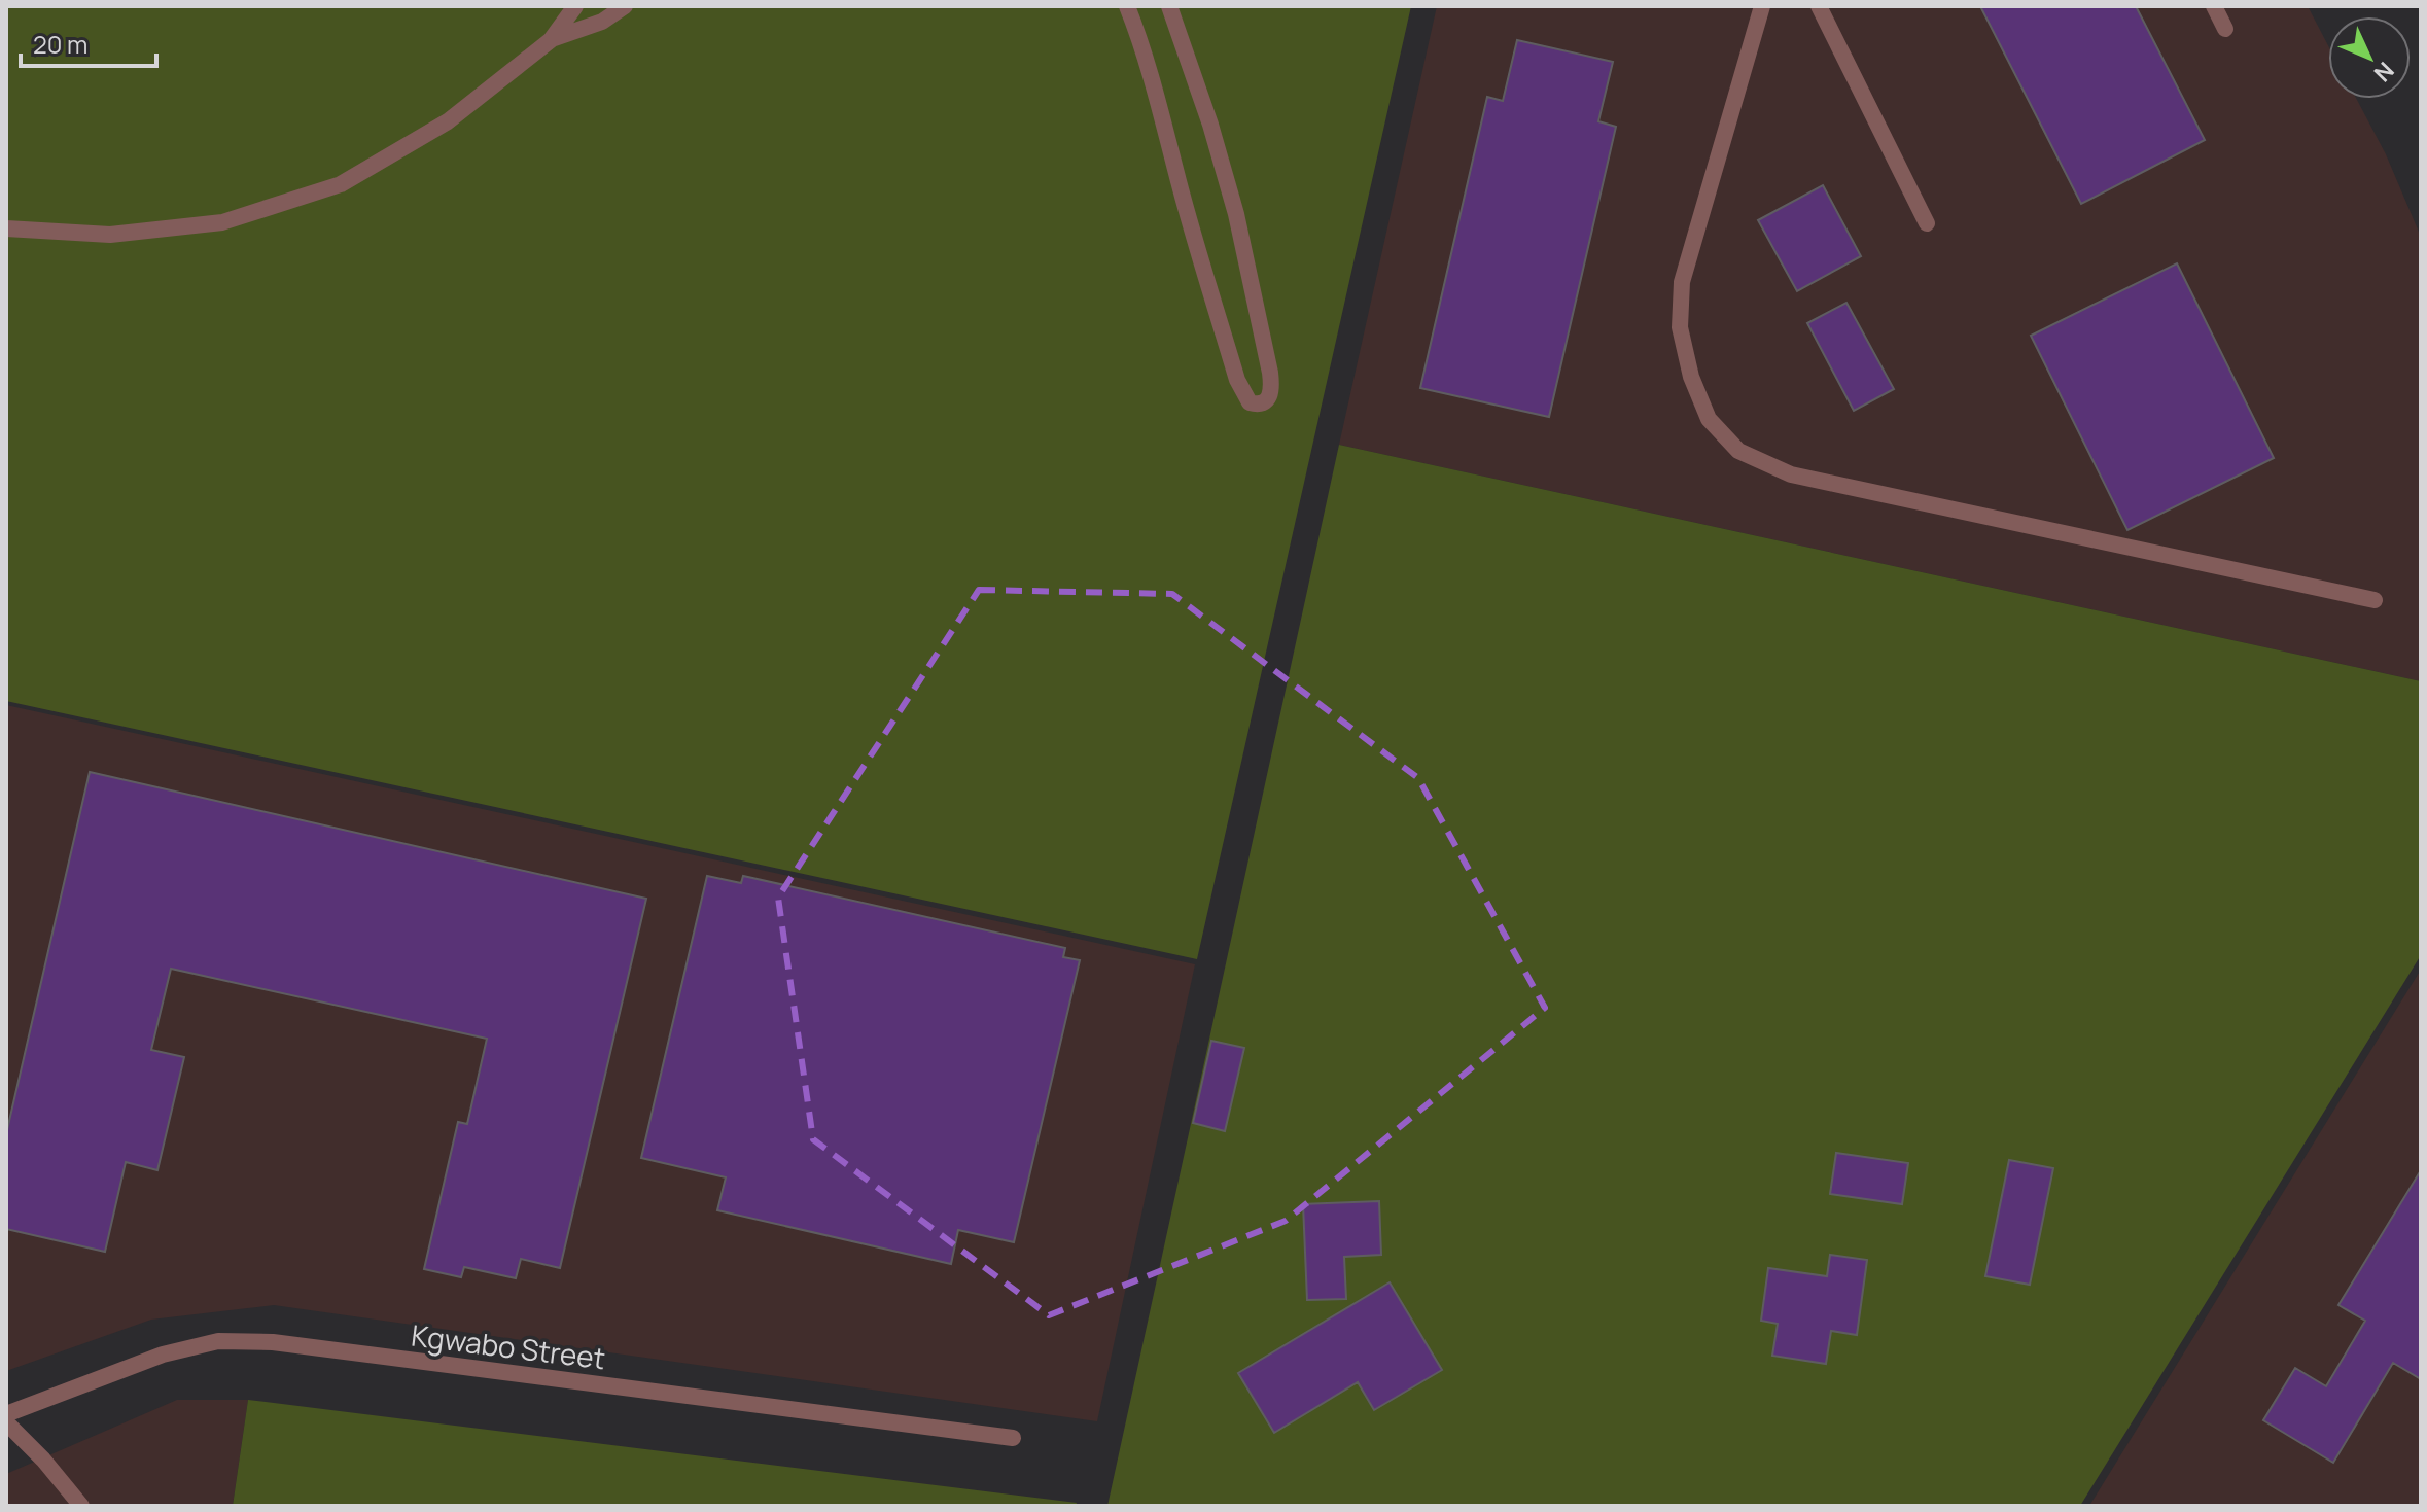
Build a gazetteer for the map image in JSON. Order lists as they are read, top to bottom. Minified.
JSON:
{"streets":{"street":["Kgwabo Street"]},"scale_bar":"20 m","north":"bottom right"}
